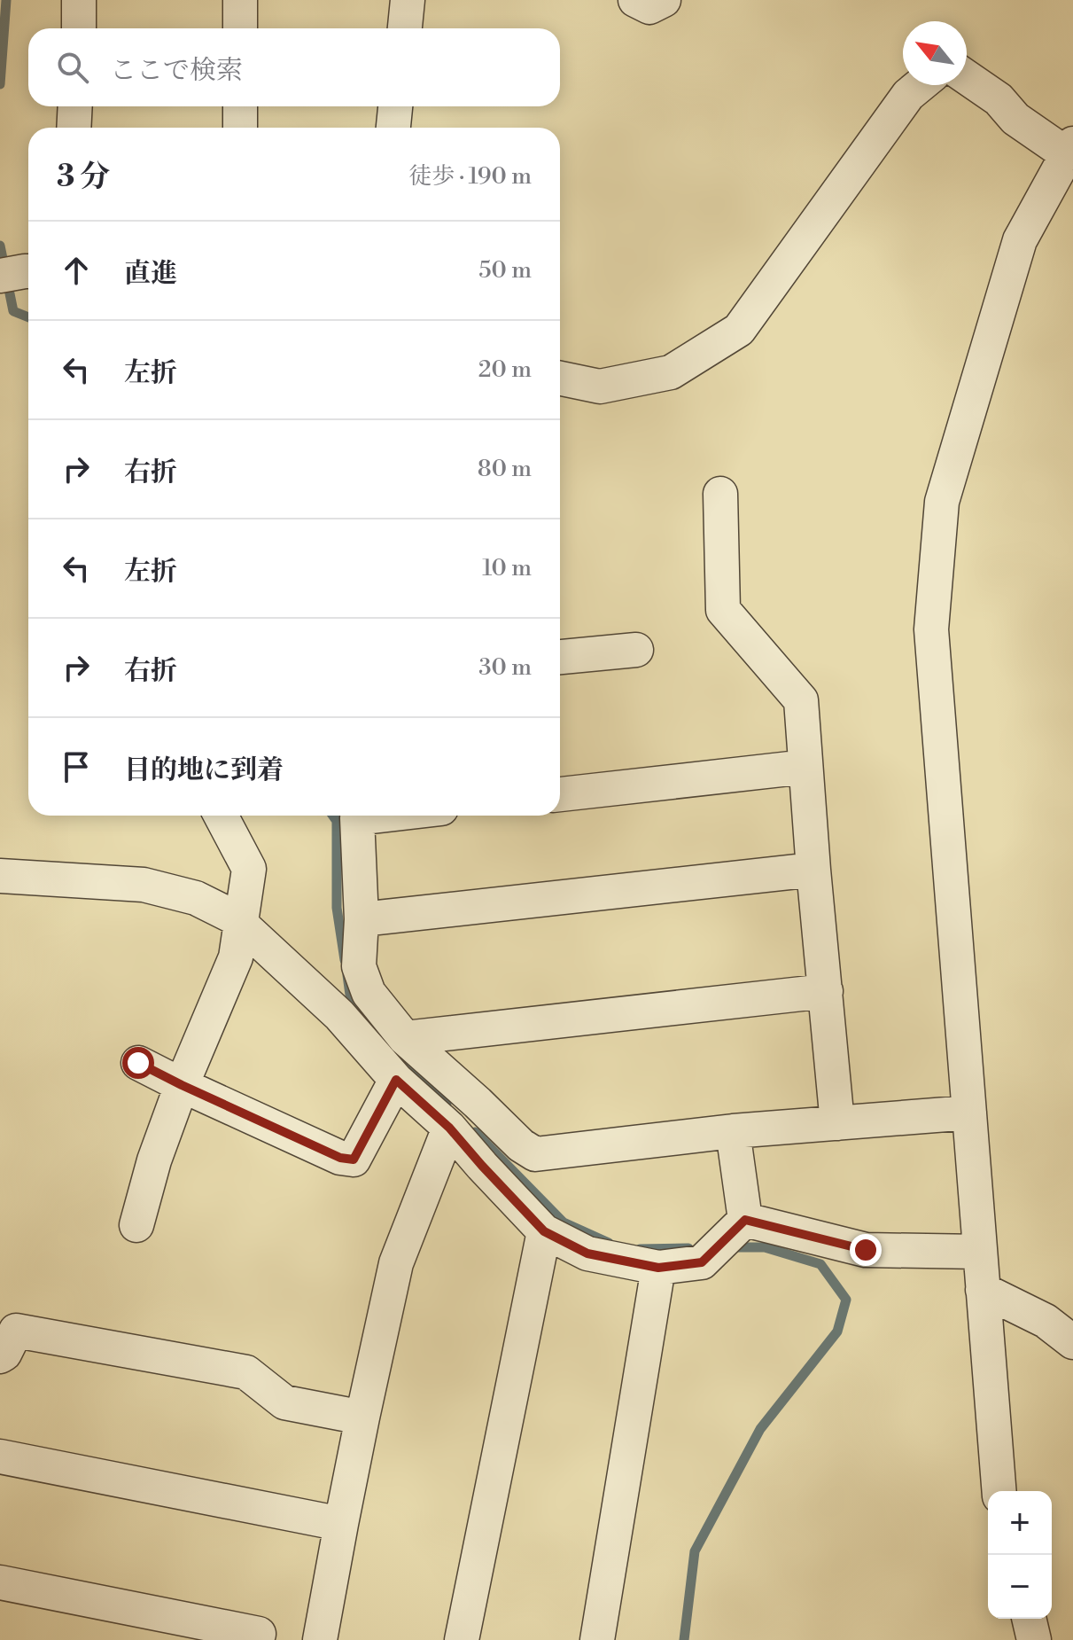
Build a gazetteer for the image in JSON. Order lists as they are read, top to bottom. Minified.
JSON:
{"north":"top left","page":{"search":"ここで検索","heading":["3 分","徒歩 · 190 m"],"list":[["直進","50 m"],["左折","20 m"],["右折","80 m"],["左折","10 m"],["右折","30 m"],"目的地に到着"],"map_buttons":["+","−"]}}
